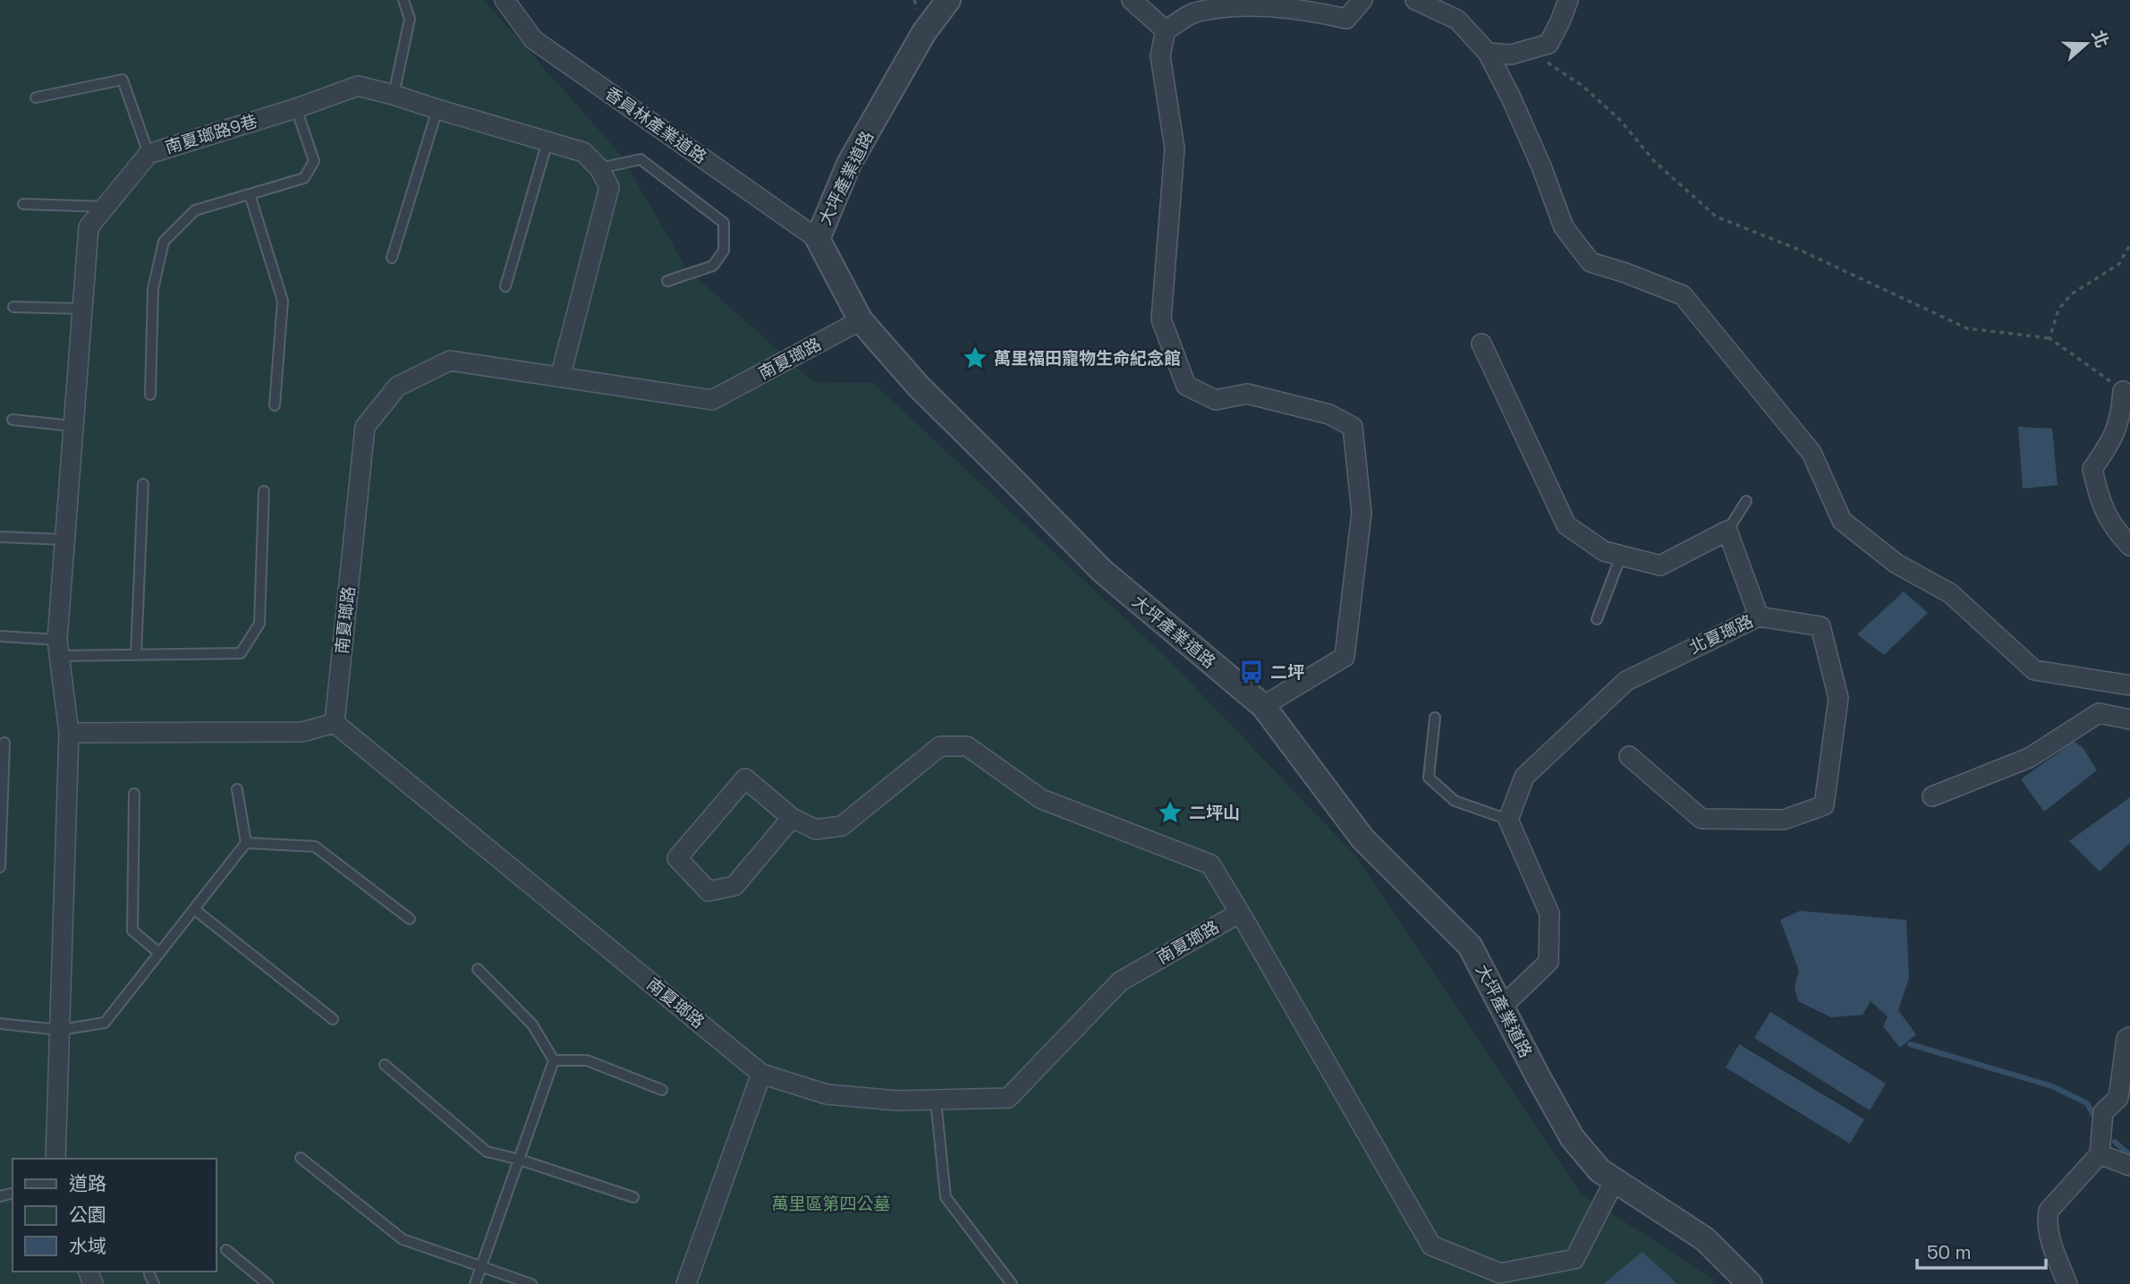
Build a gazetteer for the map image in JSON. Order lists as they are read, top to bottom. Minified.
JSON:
{"streets":{"street":["香員林產業道路","南夏瑯路9巷","大坪產業道路","南夏瑯路","北夏瑯路"]},"crossings":[["香員林產業道路","大坪產業道路"],["大坪產業道路","南夏瑯路"]],"parks":["萬里區第四公墓"],"places":{"place":["萬里福田寵物生命紀念館","二坪山"],"bus stop":["二坪"]},"legend":["道路","公園","水域"],"scale_bar":"50 m","north":"right"}
